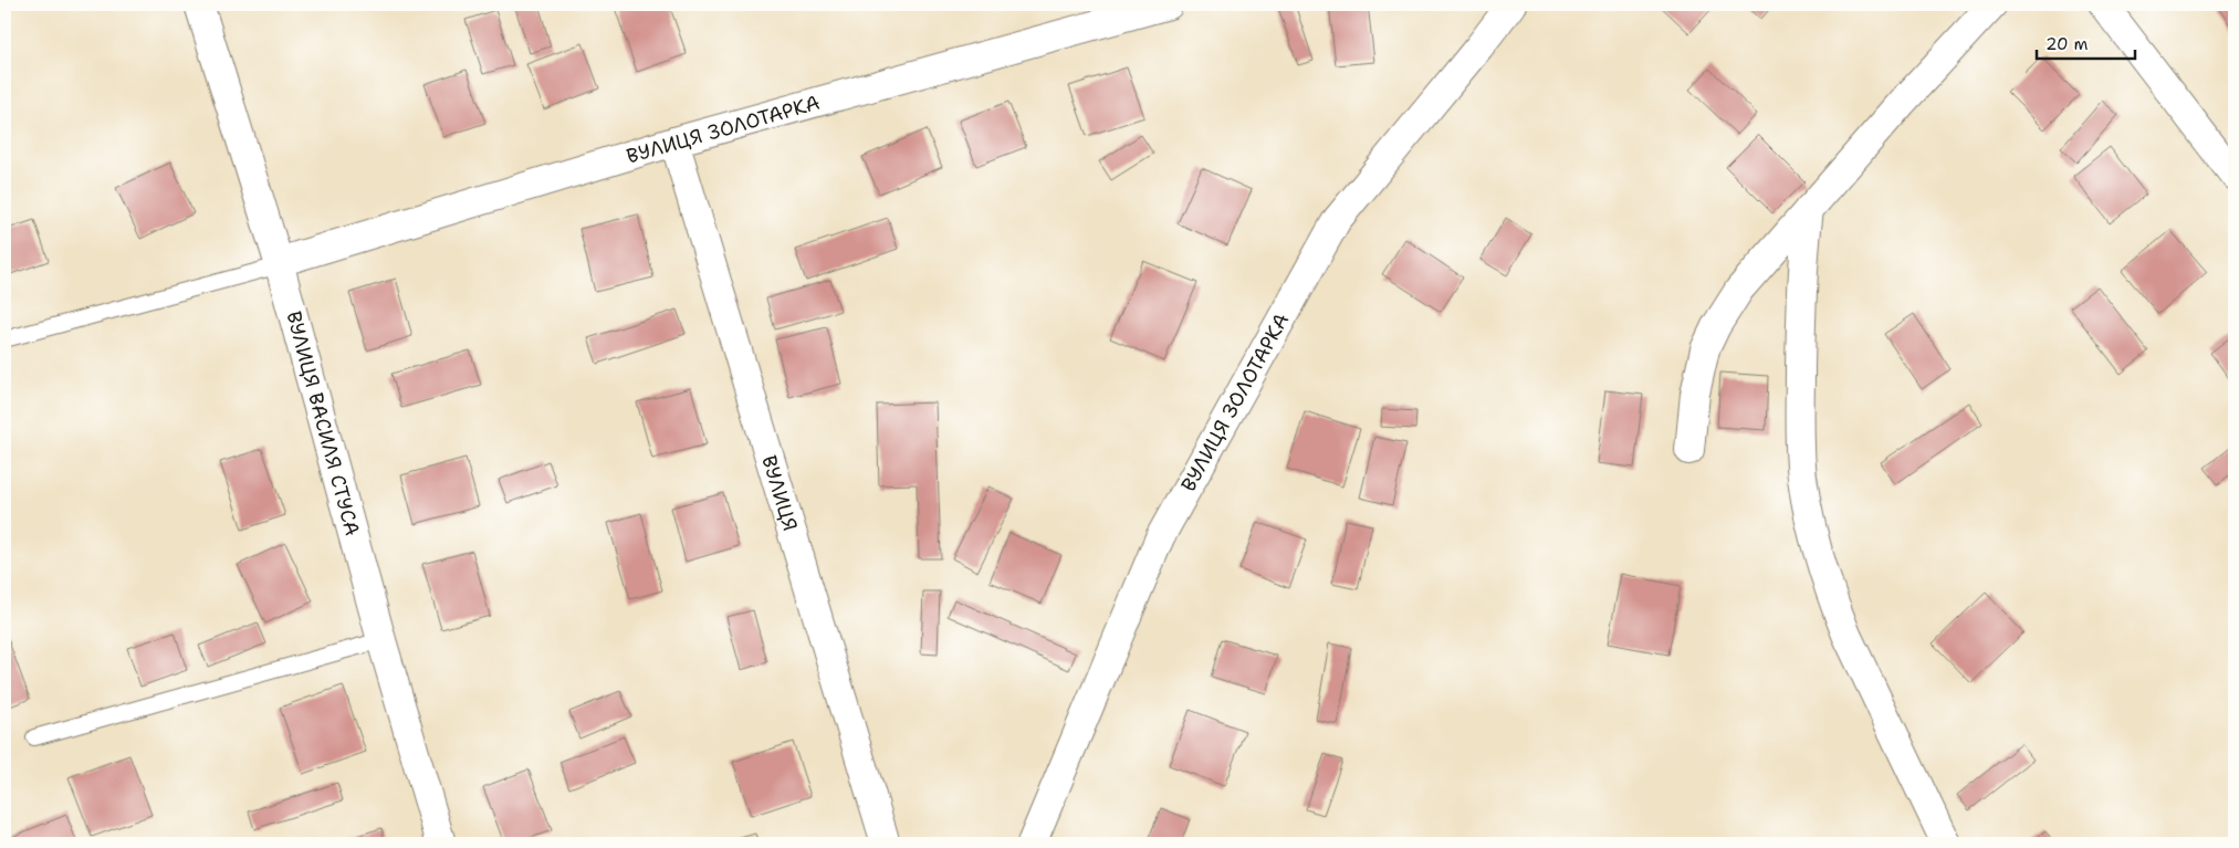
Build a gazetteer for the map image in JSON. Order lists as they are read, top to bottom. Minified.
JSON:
{"streets":{"street":["ВУЛИЦЯ ЗОЛОТАРКА","ВУЛИЦЯ ВАСИЛЯ СТУСА","ВУЛИЦЯ"]},"crossings":[["ВУЛИЦЯ ЗОЛОТАРКА","ВУЛИЦЯ ВАСИЛЯ СТУСА"],["ВУЛИЦЯ ЗОЛОТАРКА","ВУЛИЦЯ"]],"scale_bar":"20 m"}
